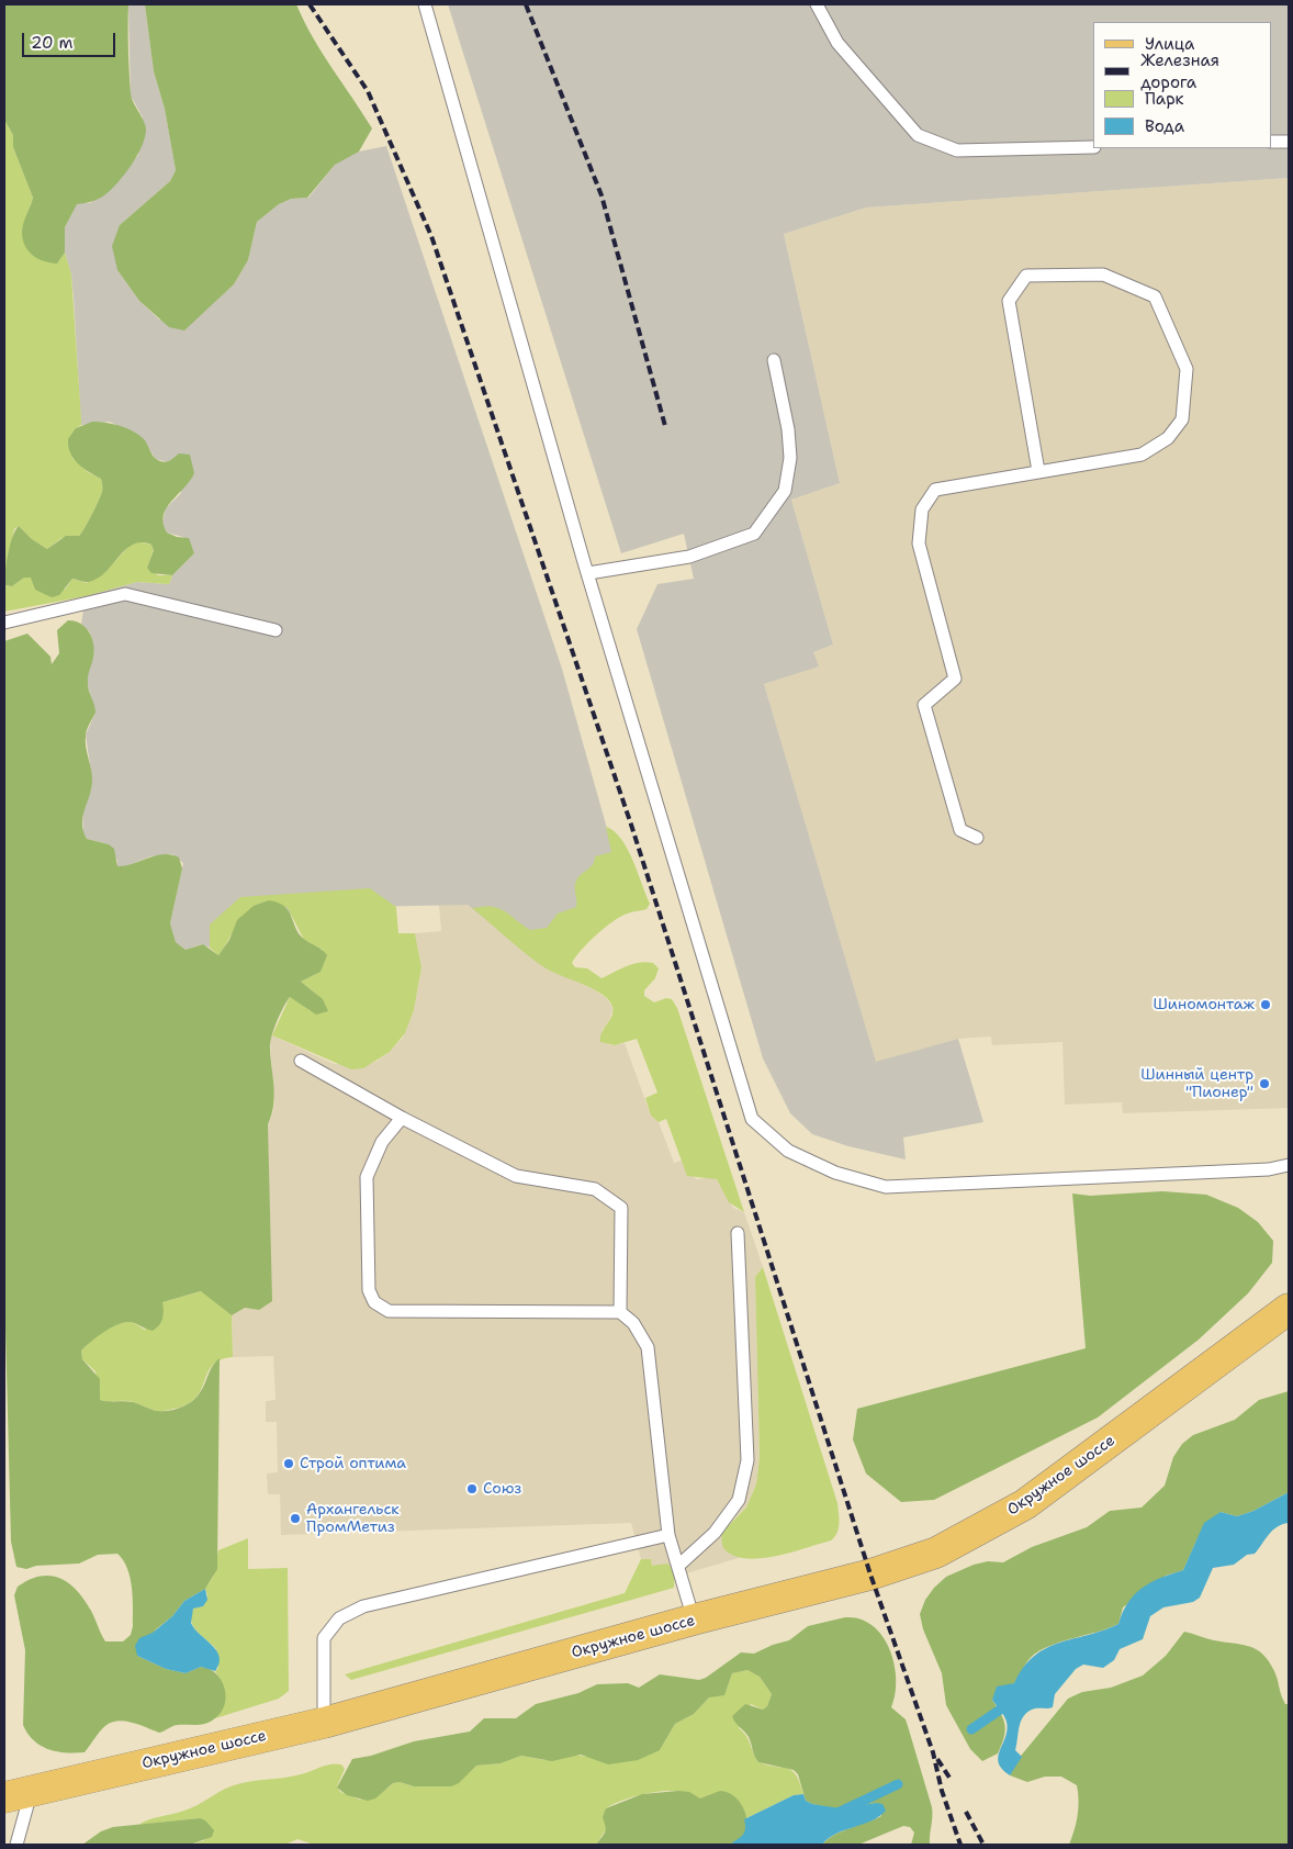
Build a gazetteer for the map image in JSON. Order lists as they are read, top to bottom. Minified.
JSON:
{"streets":{"main road":["Окружное шоссе"]},"places":["Шиномонтаж","Шинный центр \"Пионер\"","Строй оптима","Союз","Архангельск ПромМетиз"],"legend":["Улица","Железная дорога","Парк","Вода"],"scale_bar":"20 m"}
